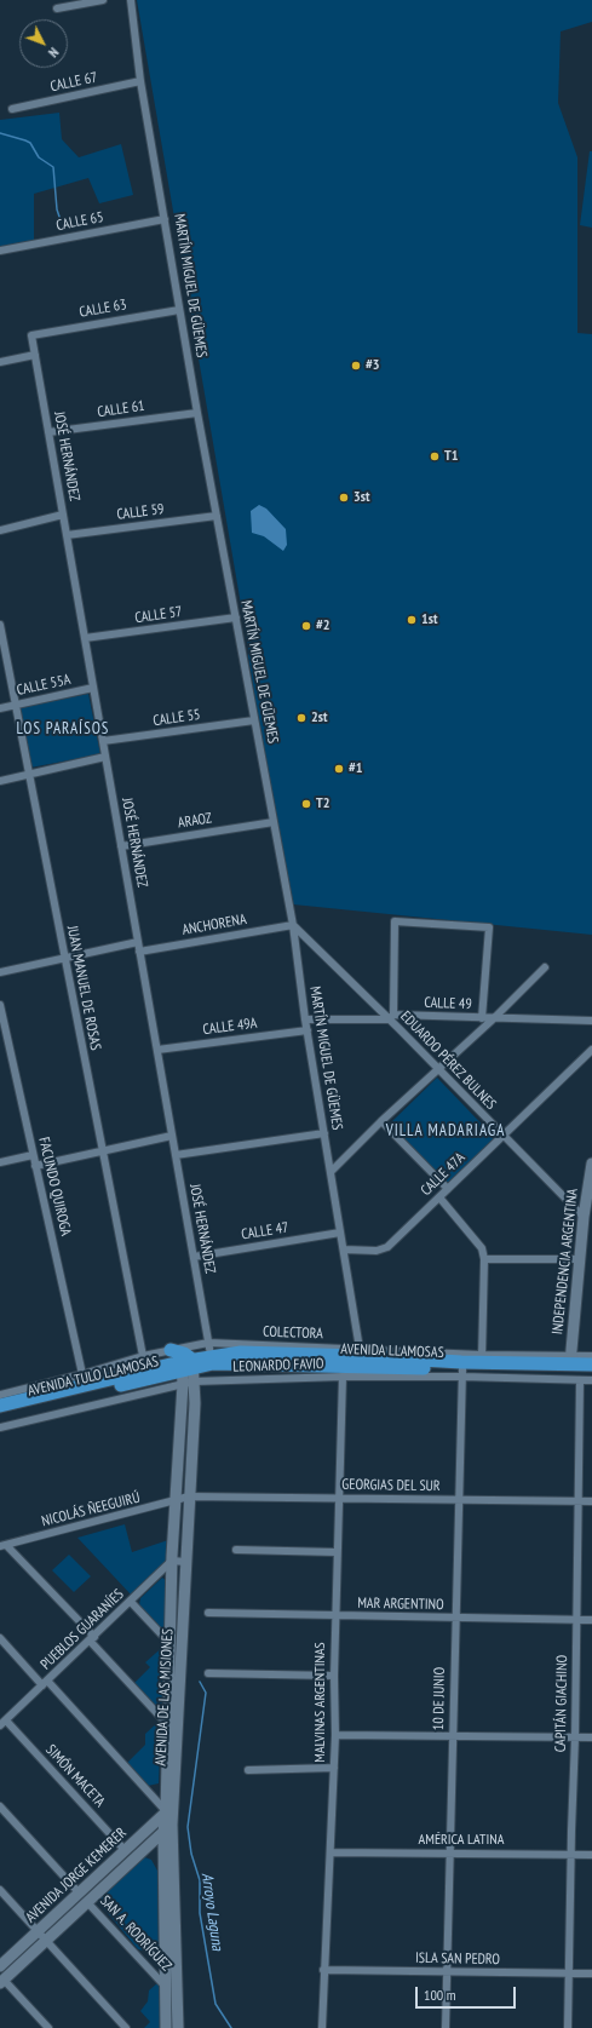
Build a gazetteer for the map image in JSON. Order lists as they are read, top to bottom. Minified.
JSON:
{"streets":{"highway":["AVENIDA LLAMOSAS","AVENIDA TULO LLAMOSAS"],"main road":["INDEPENDENCIA ARGENTINA","AVENIDA DE LAS MISIONES","AVENIDA JORGE KEMERER"],"street":["CALLE 67","CALLE 65","MARTÍN MIGUEL DE GÜEMES","CALLE 63","CALLE 61","JOSÉ HERNÁNDEZ","CALLE 59","CALLE 57","CALLE 55A","CALLE 55","ARAOZ","ANCHORENA","JUAN MANUEL DE ROSAS","CALLE 49","CALLE 49A","EDUARDO PÉREZ BULNES","CALLE 47A","FACUNDO QUIROGA","CALLE 47","COLECTORA","LEONARDO FAVIO","GEORGIAS DEL SUR","NICOLÁS ÑEEGUIRÚ","MAR ARGENTINO","PUEBLOS GUARANÍES","10 DE JUNIO","MALVINAS ARGENTINAS","CAPITÁN GIACHINO","SIMÓN MACETA","AMÉRICA LATINA","SAN A. RODRÍGUEZ","ISLA SAN PEDRO"]},"crossings":[["CALLE 67","MARTÍN MIGUEL DE GÜEMES"],["CALLE 65","MARTÍN MIGUEL DE GÜEMES"],["MARTÍN MIGUEL DE GÜEMES","CALLE 63"],["MARTÍN MIGUEL DE GÜEMES","CALLE 61"],["MARTÍN MIGUEL DE GÜEMES","CALLE 59"],["MARTÍN MIGUEL DE GÜEMES","CALLE 57"],["MARTÍN MIGUEL DE GÜEMES","CALLE 55"],["MARTÍN MIGUEL DE GÜEMES","ARAOZ"],["MARTÍN MIGUEL DE GÜEMES","ANCHORENA"],["MARTÍN MIGUEL DE GÜEMES","CALLE 49"],["MARTÍN MIGUEL DE GÜEMES","CALLE 49A"],["MARTÍN MIGUEL DE GÜEMES","EDUARDO PÉREZ BULNES"],["MARTÍN MIGUEL DE GÜEMES","CALLE 47A"],["MARTÍN MIGUEL DE GÜEMES","CALLE 47"],["MARTÍN MIGUEL DE GÜEMES","COLECTORA"],["CALLE 63","JOSÉ HERNÁNDEZ"],["CALLE 61","JOSÉ HERNÁNDEZ"],["JOSÉ HERNÁNDEZ","CALLE 59"],["JOSÉ HERNÁNDEZ","CALLE 57"],["JOSÉ HERNÁNDEZ","CALLE 55A"],["JOSÉ HERNÁNDEZ","CALLE 55"],["JOSÉ HERNÁNDEZ","ARAOZ"],["JOSÉ HERNÁNDEZ","ANCHORENA"],["JOSÉ HERNÁNDEZ","CALLE 49A"],["JOSÉ HERNÁNDEZ","CALLE 47"],["JOSÉ HERNÁNDEZ","COLECTORA"],["JOSÉ HERNÁNDEZ","AVENIDA LLAMOSAS"],["CALLE 55A","JUAN MANUEL DE ROSAS"],["ANCHORENA","EDUARDO PÉREZ BULNES"],["JUAN MANUEL DE ROSAS","COLECTORA"],["CALLE 49","EDUARDO PÉREZ BULNES"],["EDUARDO PÉREZ BULNES","CALLE 47A"],["EDUARDO PÉREZ BULNES","INDEPENDENCIA ARGENTINA"],["FACUNDO QUIROGA","COLECTORA"],["INDEPENDENCIA ARGENTINA","AVENIDA LLAMOSAS"],["COLECTORA","AVENIDA LLAMOSAS"],["AVENIDA LLAMOSAS","LEONARDO FAVIO"],["AVENIDA LLAMOSAS","AVENIDA TULO LLAMOSAS"],["AVENIDA LLAMOSAS","AVENIDA DE LAS MISIONES"],["AVENIDA LLAMOSAS","10 DE JUNIO"],["LEONARDO FAVIO","AVENIDA TULO LLAMOSAS"],["LEONARDO FAVIO","AVENIDA DE LAS MISIONES"],["LEONARDO FAVIO","10 DE JUNIO"],["LEONARDO FAVIO","MALVINAS ARGENTINAS"],["LEONARDO FAVIO","CAPITÁN GIACHINO"],["AVENIDA TULO LLAMOSAS","AVENIDA DE LAS MISIONES"],["GEORGIAS DEL SUR","NICOLÁS ÑEEGUIRÚ"],["GEORGIAS DEL SUR","AVENIDA DE LAS MISIONES"],["GEORGIAS DEL SUR","10 DE JUNIO"],["GEORGIAS DEL SUR","MALVINAS ARGENTINAS"],["GEORGIAS DEL SUR","CAPITÁN GIACHINO"],["NICOLÁS ÑEEGUIRÚ","AVENIDA DE LAS MISIONES"],["MAR ARGENTINO","10 DE JUNIO"],["MAR ARGENTINO","MALVINAS ARGENTINAS"],["MAR ARGENTINO","CAPITÁN GIACHINO"],["PUEBLOS GUARANÍES","AVENIDA DE LAS MISIONES"],["PUEBLOS GUARANÍES","SIMÓN MACETA"],["AVENIDA DE LAS MISIONES","AVENIDA JORGE KEMERER"],["AVENIDA DE LAS MISIONES","SAN A. RODRÍGUEZ"],["10 DE JUNIO","AMÉRICA LATINA"],["10 DE JUNIO","ISLA SAN PEDRO"],["MALVINAS ARGENTINAS","AMÉRICA LATINA"],["MALVINAS ARGENTINAS","ISLA SAN PEDRO"],["CAPITÁN GIACHINO","AMÉRICA LATINA"],["CAPITÁN GIACHINO","ISLA SAN PEDRO"],["SIMÓN MACETA","AVENIDA JORGE KEMERER"],["AVENIDA JORGE KEMERER","SAN A. RODRÍGUEZ"]],"districts":["LOS PARAÍSOS","VILLA MADARIAGA"],"water":["Arroyo Laguna"],"places":["#3","T1","3st","1st","#2","2st","#1","T2"],"scale_bar":"100 m","north":"bottom right"}
